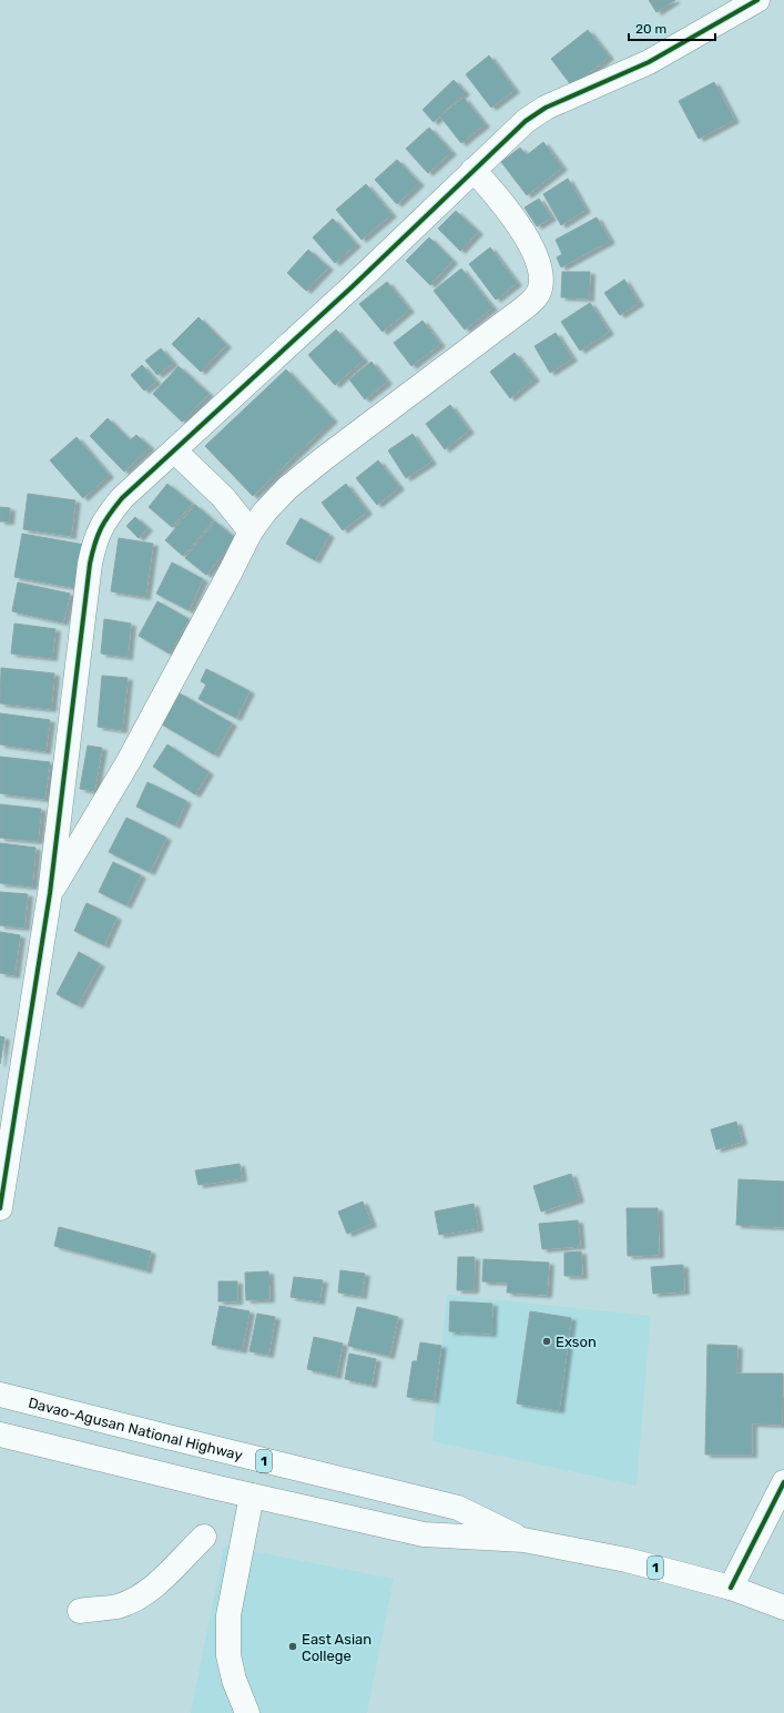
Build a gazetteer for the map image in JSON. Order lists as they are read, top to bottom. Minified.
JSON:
{"streets":{"main road":["Davao-Agusan National Highway","1"]},"places":["Exson","East Asian College"],"scale_bar":"20 m"}
